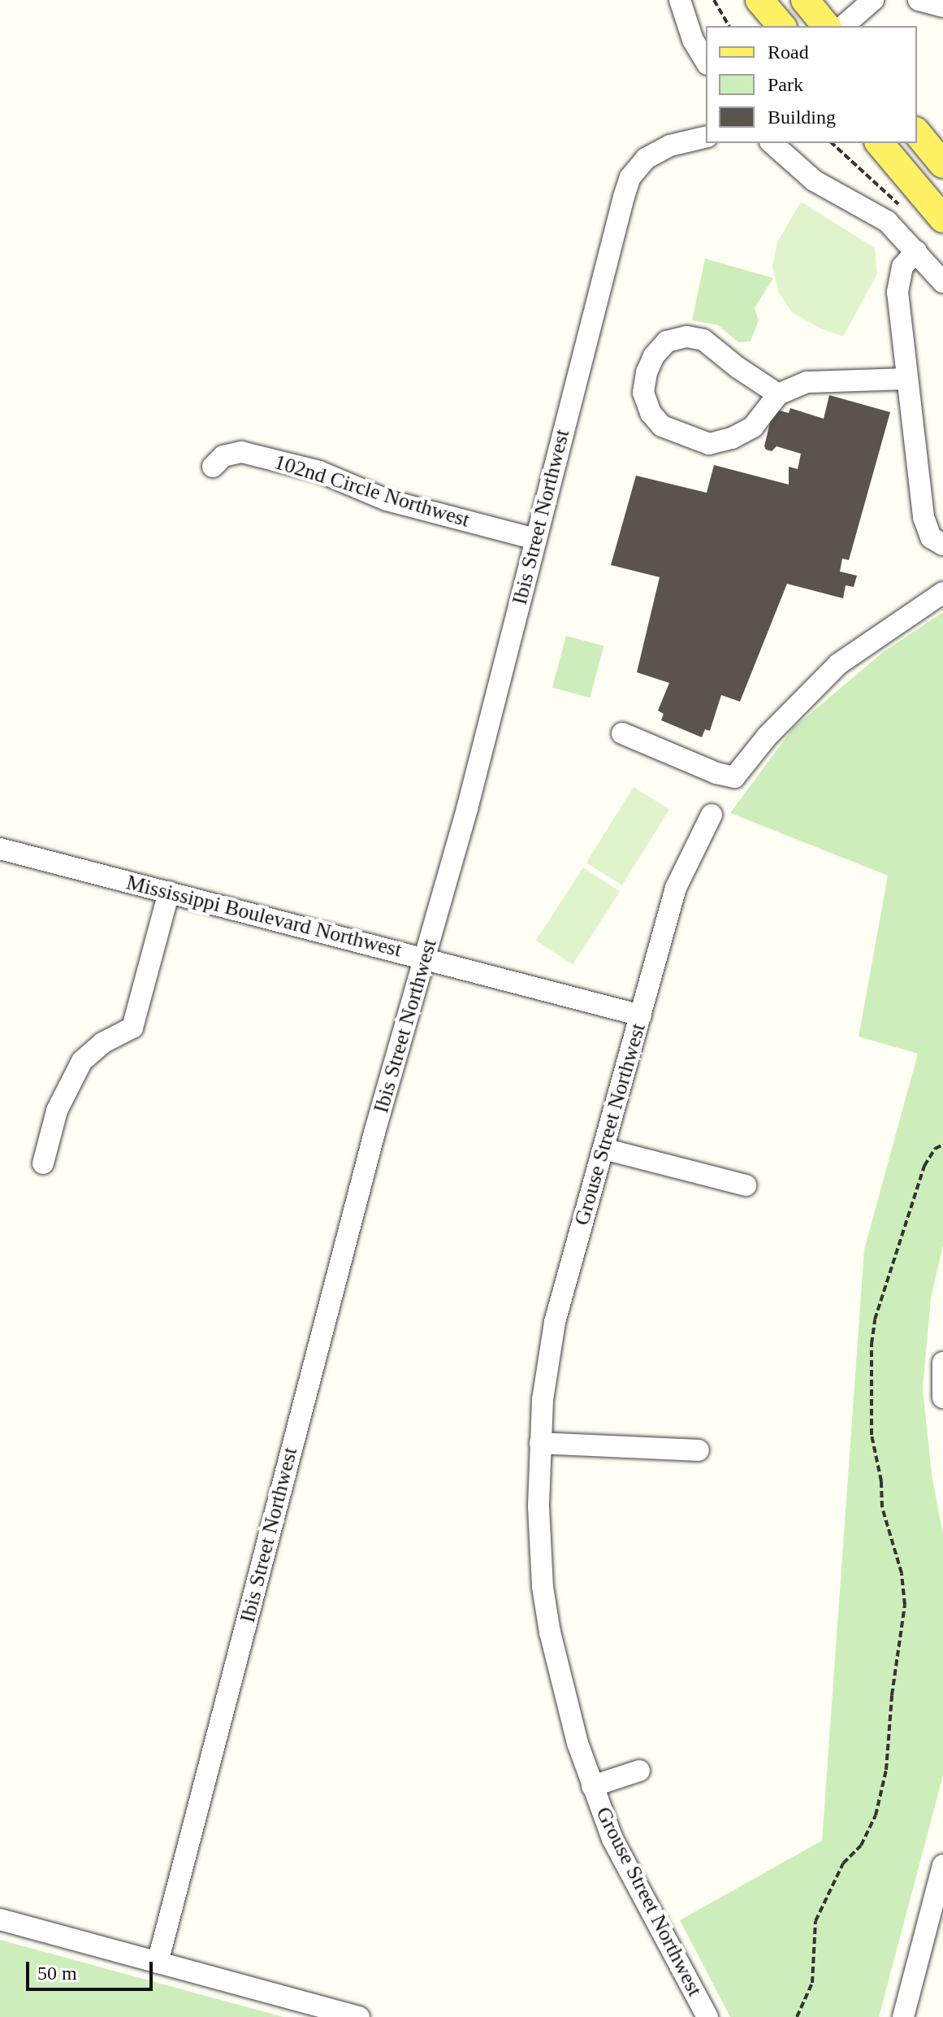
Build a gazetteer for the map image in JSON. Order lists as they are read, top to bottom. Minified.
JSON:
{"streets":{"street":["102nd Circle Northwest","Ibis Street Northwest","Mississippi Boulevard Northwest","Grouse Street Northwest"]},"crossings":[["102nd Circle Northwest","Ibis Street Northwest"],["Ibis Street Northwest","Mississippi Boulevard Northwest"],["Mississippi Boulevard Northwest","Grouse Street Northwest"]],"legend":["Road","Park","Building"],"scale_bar":"50 m"}
